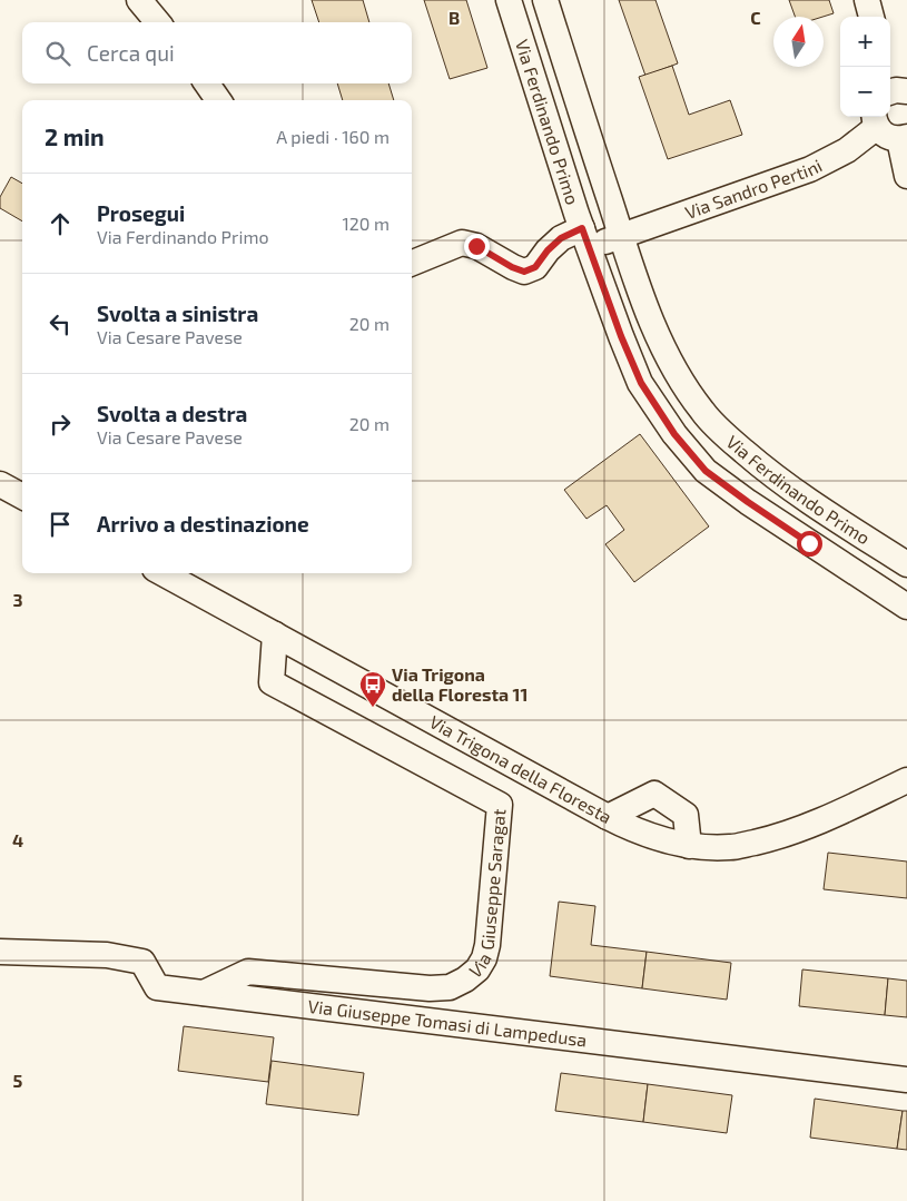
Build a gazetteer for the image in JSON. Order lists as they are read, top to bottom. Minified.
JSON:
{"streets":{"street":["Via Ferdinando Primo","Via Sandro Pertini","Via Trigona della Floresta","Via Giuseppe Saragat","Via Giuseppe Tomasi di Lampedusa"]},"crossings":[["Via Ferdinando Primo","Via Sandro Pertini"],["Via Trigona della Floresta","Via Giuseppe Saragat"],["Via Giuseppe Saragat","Via Giuseppe Tomasi di Lampedusa"]],"places":{"bus stop":["Via Trigona della Floresta 11"]},"north":"top","page":{"map_buttons":["+","−"],"search":"Cerca qui","heading":["2 min","A piedi · 160 m"],"list":[["Prosegui","Via Ferdinando Primo","120 m"],["Svolta a sinistra","Via Cesare Pavese","20 m"],["Svolta a destra","Via Cesare Pavese","20 m"],"Arrivo a destinazione"]},"grid":{"columns":["B","C"],"rows":["3","4","5"]}}
